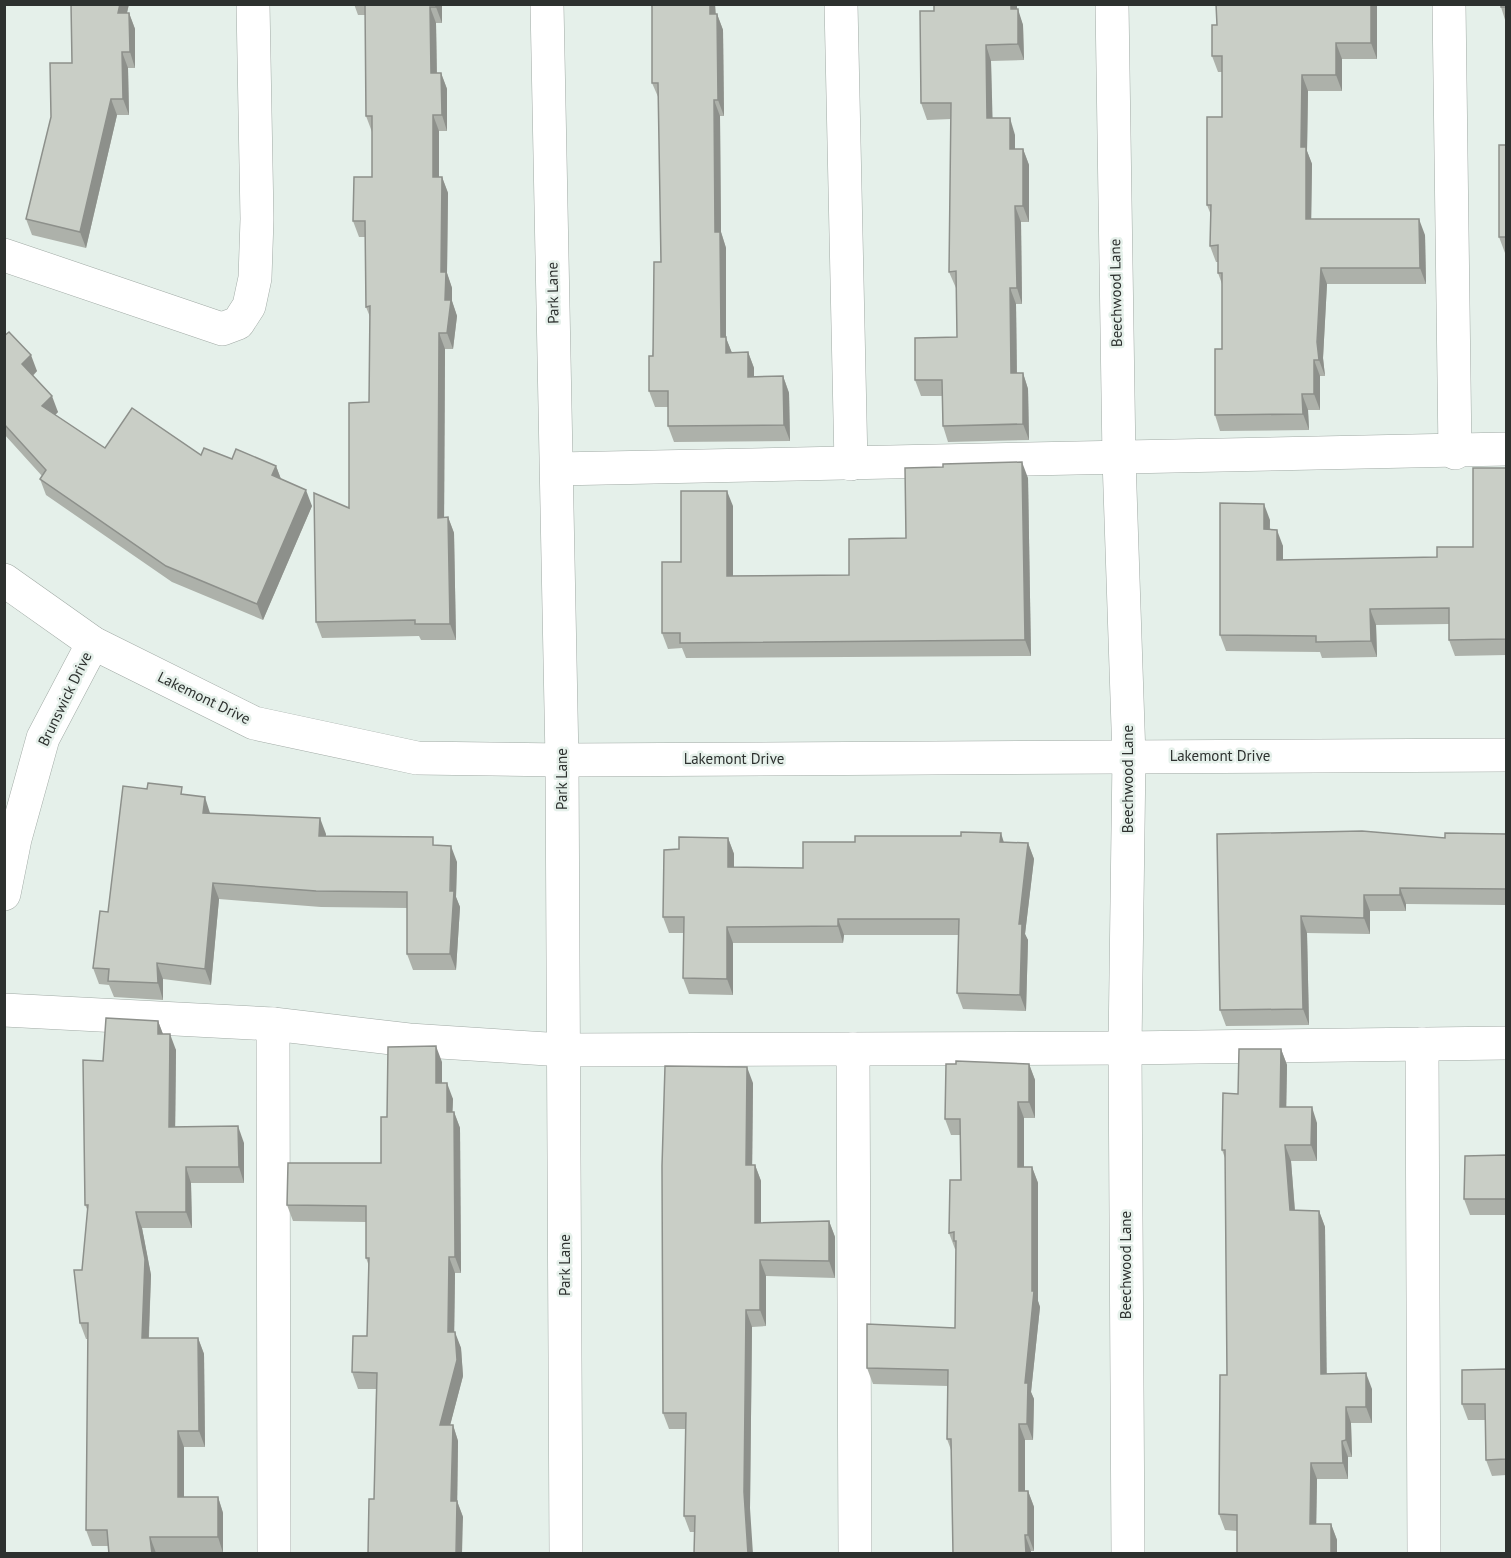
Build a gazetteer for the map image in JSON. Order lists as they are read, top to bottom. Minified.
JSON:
{"streets":{"street":["Park Lane","Beechwood Lane","Lakemont Drive","Brunswick Drive"]},"crossings":[["Park Lane","Lakemont Drive"],["Beechwood Lane","Lakemont Drive"],["Lakemont Drive","Brunswick Drive"]]}
